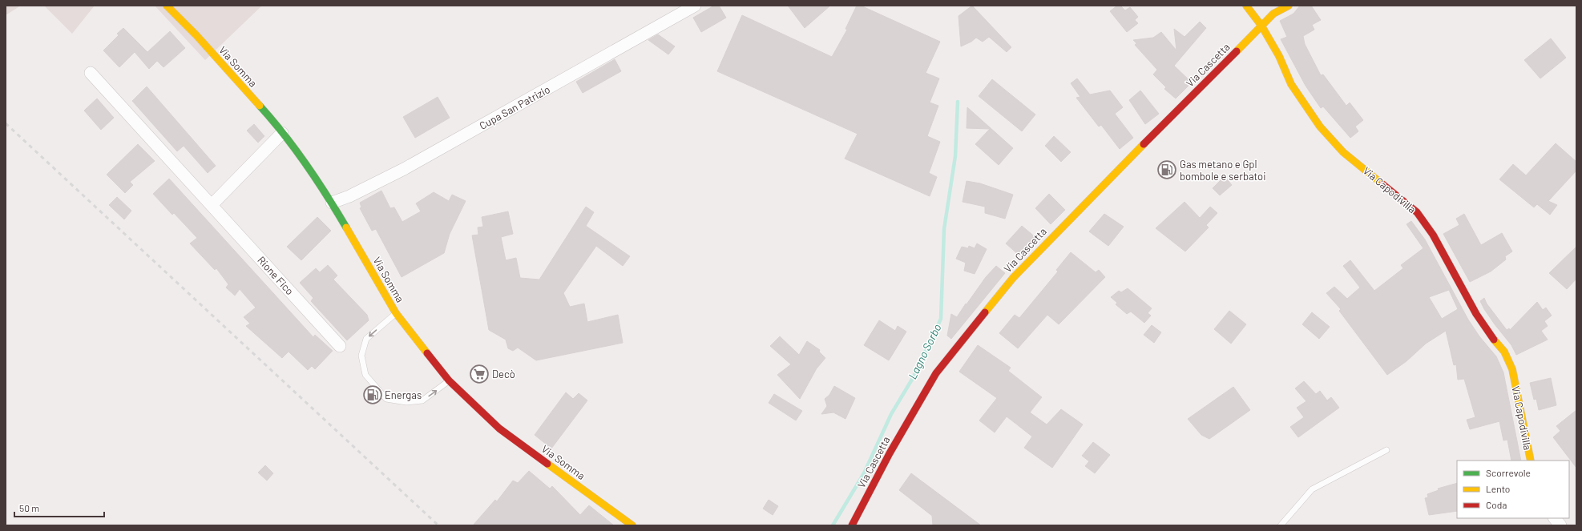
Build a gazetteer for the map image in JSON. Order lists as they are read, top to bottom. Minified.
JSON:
{"streets":{"street":["Via Cascetta","Via Somma","Cupa San Patrizio","Via Capodivilla","Rione Fico"]},"crossings":[["Via Cascetta","Via Capodivilla"],["Via Somma","Cupa San Patrizio"]],"water":["Lagno Sorbo"],"places":{"fuel station":["Gas metano e Gpl bombole e serbatoi","Energas"],"supermarket":["Decò"]},"legend":["Scorrevole","Lento","Coda"],"scale_bar":"50 m"}
